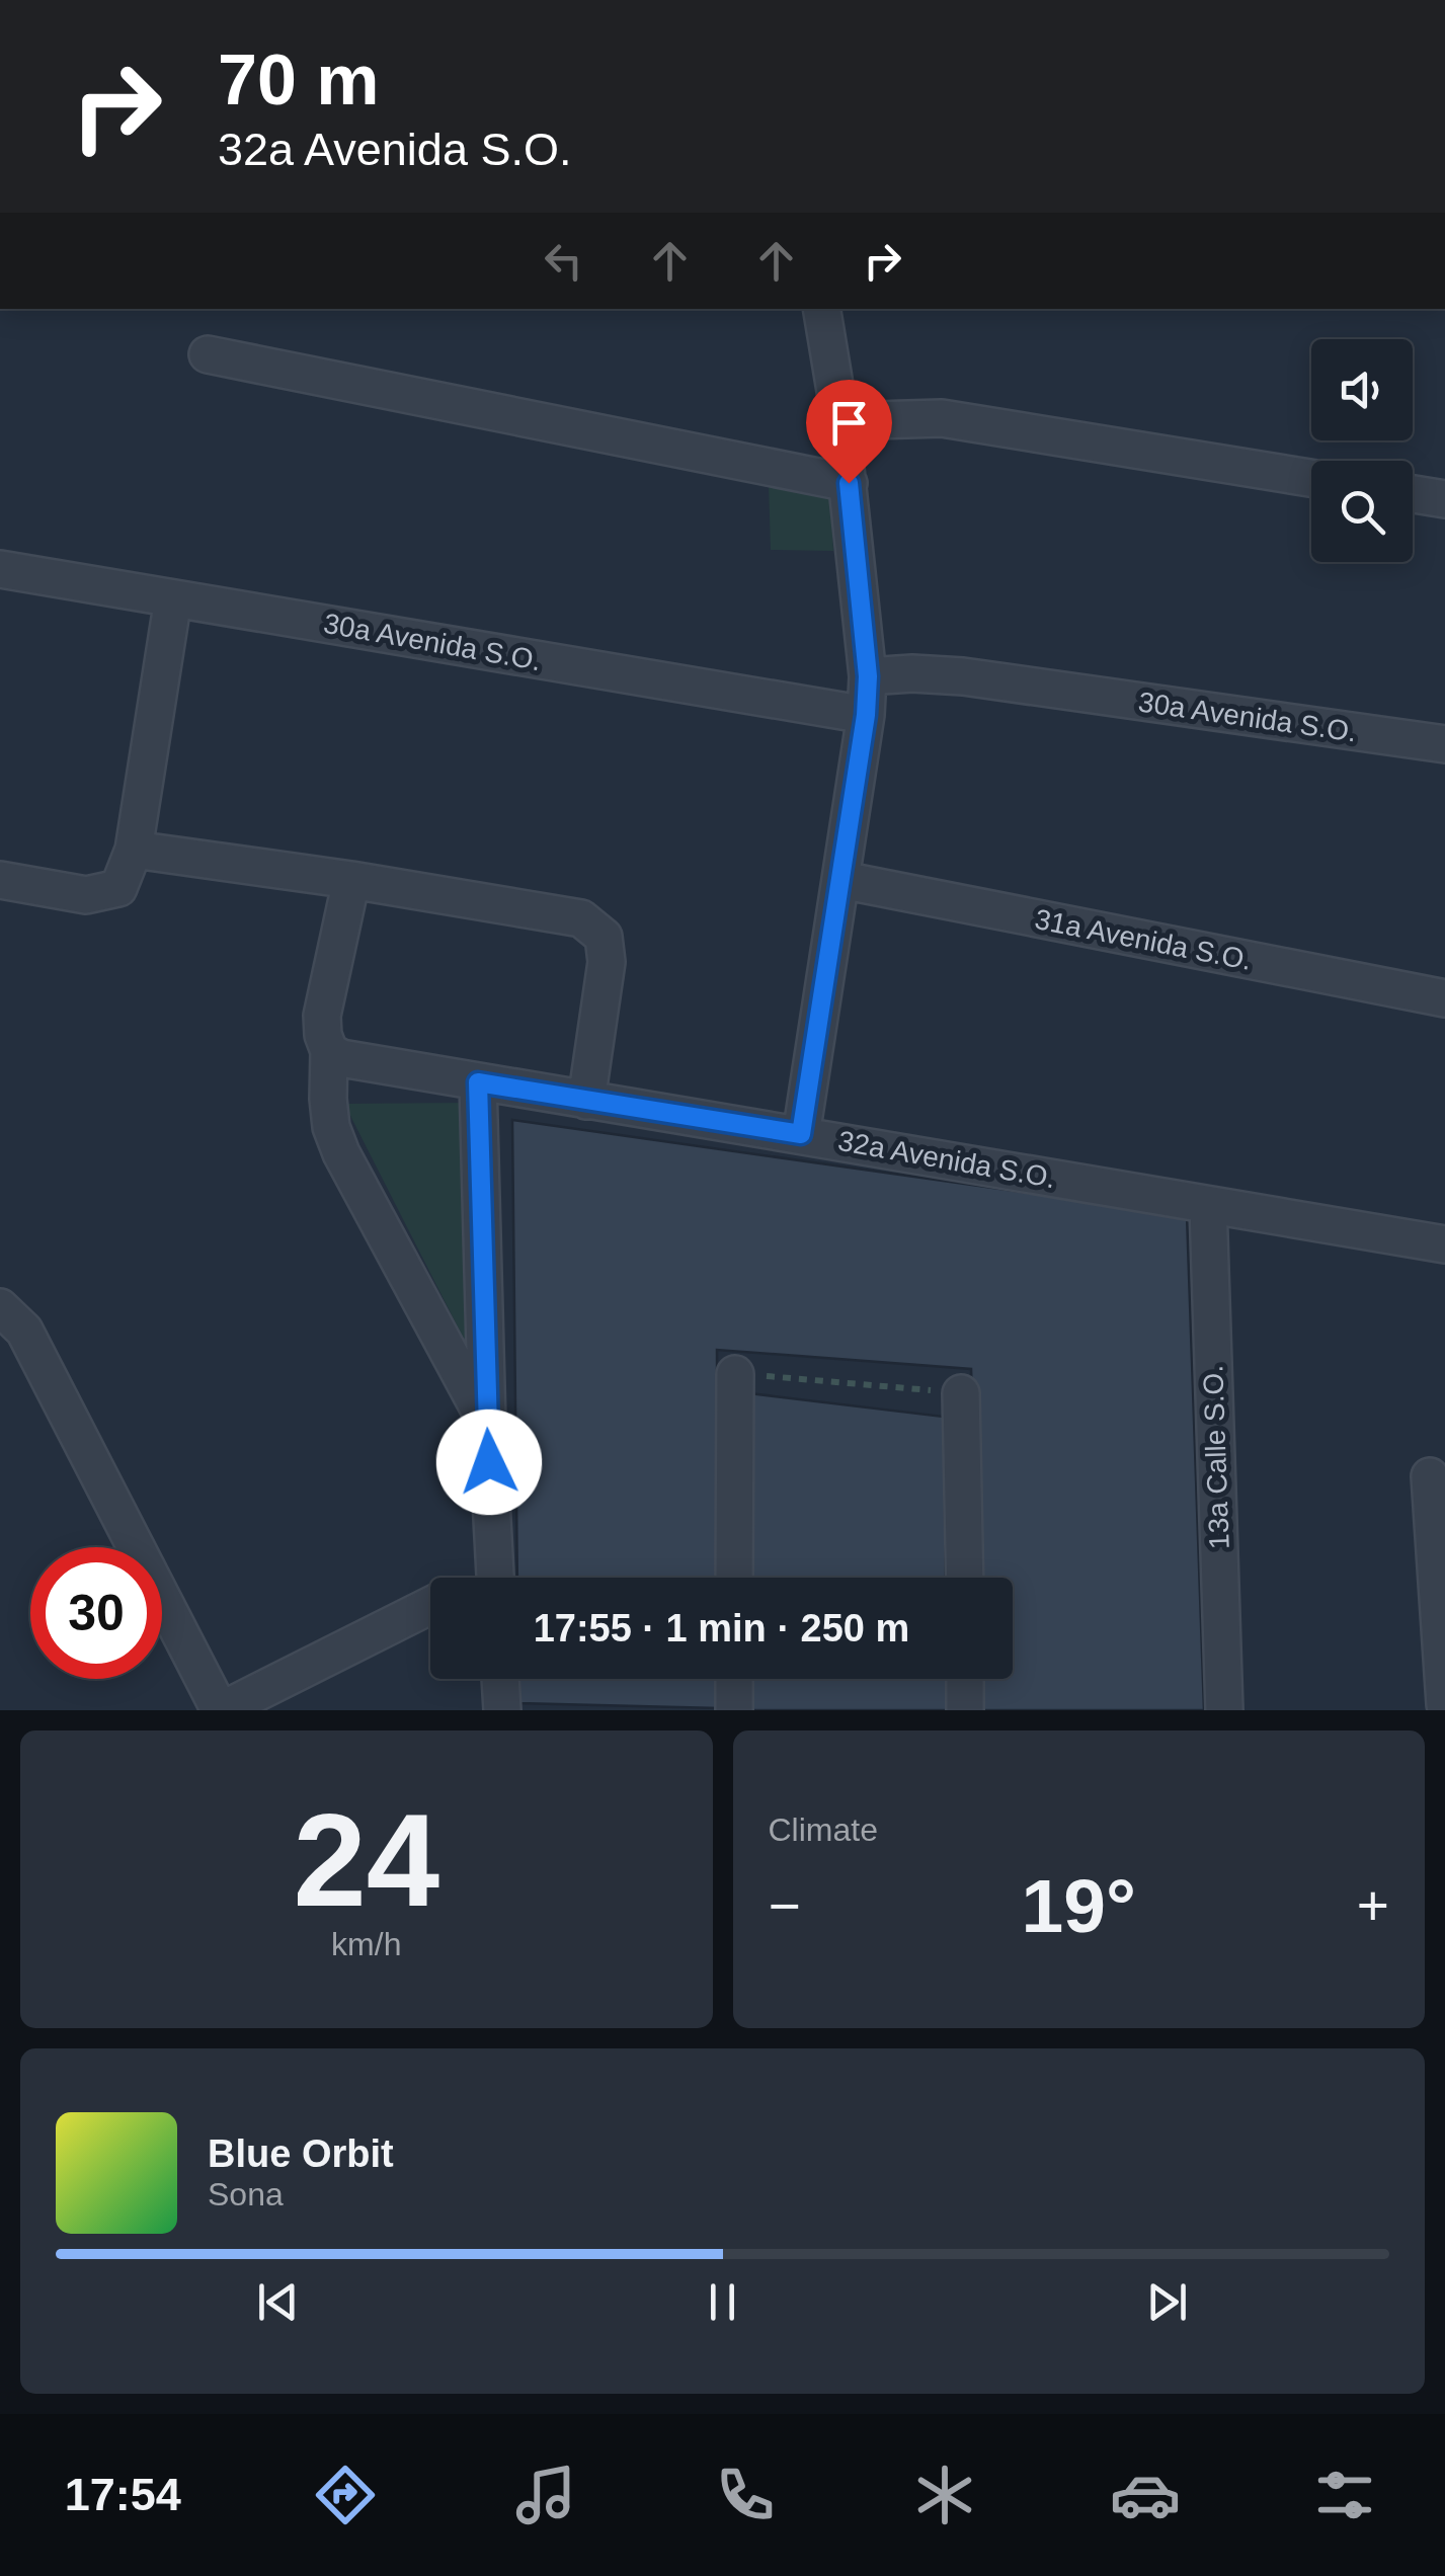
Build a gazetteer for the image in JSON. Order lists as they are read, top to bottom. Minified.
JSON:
{"streets":{"street":["30a Avenida S.O.","31a Avenida S.O.","32a Avenida S.O.","13a Calle S.O."]},"crossings":[["32a Avenida S.O.","13a Calle S.O."]],"page":{"turn":["70 m","32a Avenida S.O."],"limit":"30","trip":"17:55 · 1 min · 250 m","tile":[["24","km/h"],"Climate"],"heat":["−","19°","+"],"song":["Blue Orbit","Sona"],"tabs":"17:54"}}
